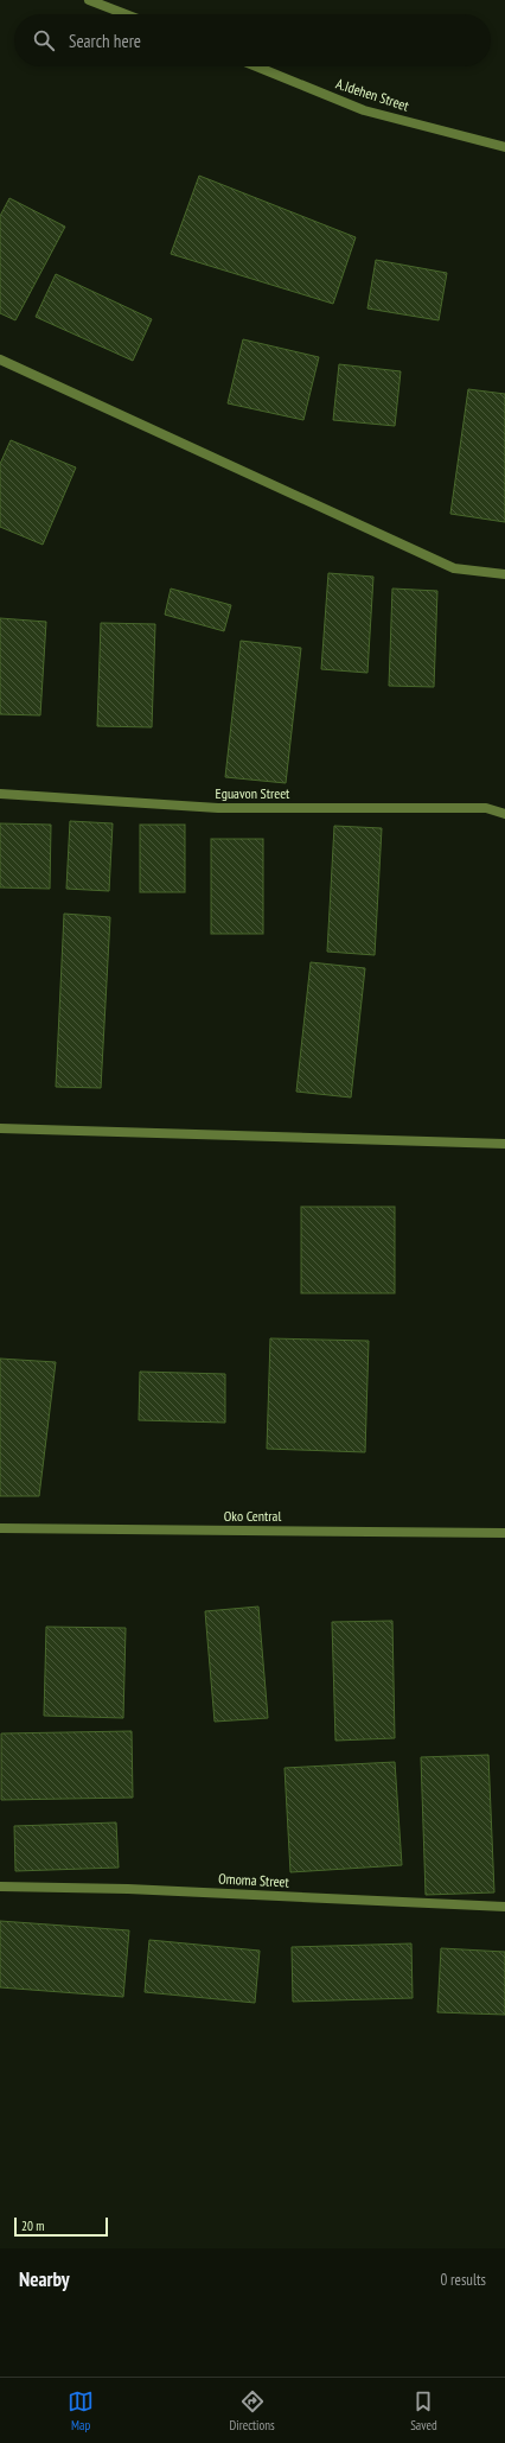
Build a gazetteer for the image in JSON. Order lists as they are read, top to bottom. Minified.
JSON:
{"streets":{"street":["A.Idehen Street","Eguavon Street","Oko Central","Omoma Street"]},"scale_bar":"20 m","page":{"search":"Search here","scale":"20 m","heading":["Nearby","0 results"],"nav":["Map","Directions","Saved"]}}
